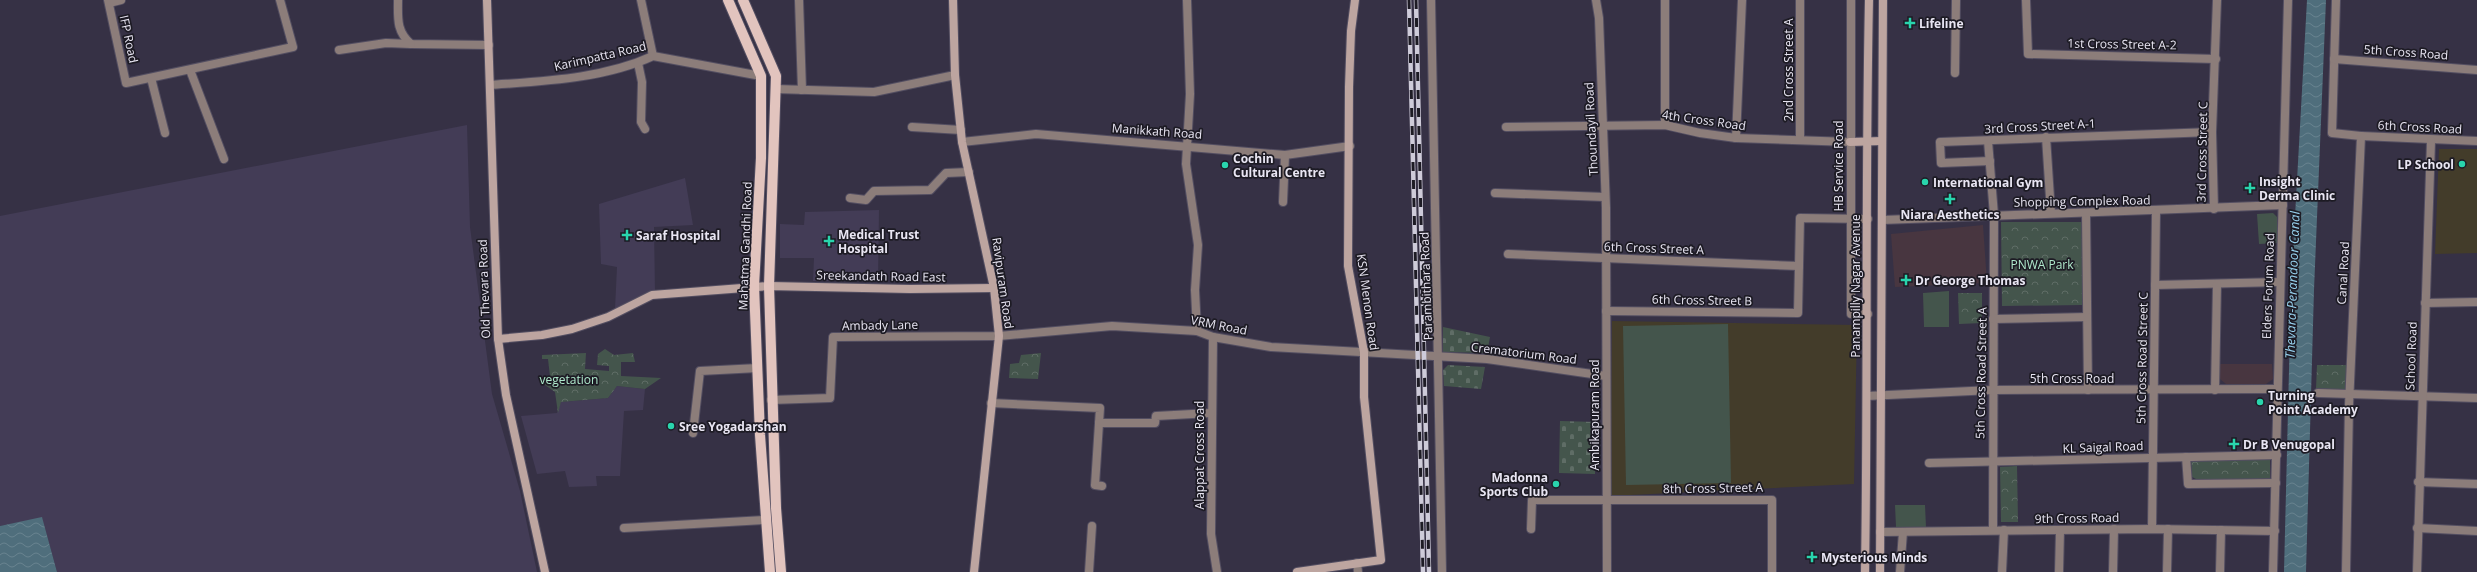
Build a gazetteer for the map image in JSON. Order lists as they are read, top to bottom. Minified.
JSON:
{"streets":{"main road":["Mahatma Gandhi Road"],"street":["IFP Road","1st Cross Street A-2","5th Cross Road","Karimpatta Road","2nd Cross Street A","4th Cross Road","3rd Cross Street A-1","6th Cross Road","Thoundayil Road","Manikkath Road","3rd Cross Street C","HB Service Road","Shopping Complex Road","6th Cross Street A","Canal Road","Sreekandath Road East","Ravipuram Road","Parambithara Road","Panampilly Nagar Avenue","Elders Forum Road","Old Thevara Road","6th Cross Street B","KSN Menon Road","Ambady Lane","VRM Road","Crematorium Road","School Road","5th Cross Road Street C","5th Cross Road Street A","Ambikapuram Road","KL Saigal Road","Alappat Cross Road","8th Cross Street A","9th Cross Road"]},"crossings":[["1st Cross Street A-2","3rd Cross Street C"],["5th Cross Road","Panampilly Nagar Avenue"],["5th Cross Road","Elders Forum Road"],["5th Cross Road","5th Cross Road Street C"],["5th Cross Road","5th Cross Road Street A"],["Karimpatta Road","Mahatma Gandhi Road"],["Karimpatta Road","Old Thevara Road"],["2nd Cross Street A","4th Cross Road"],["4th Cross Road","Thoundayil Road"],["4th Cross Road","HB Service Road"],["3rd Cross Street A-1","3rd Cross Street C"],["3rd Cross Street A-1","5th Cross Road Street A"],["6th Cross Road","Canal Road"],["6th Cross Road","School Road"],["Thoundayil Road","6th Cross Street A"],["Thoundayil Road","Ambikapuram Road"],["Manikkath Road","Ravipuram Road"],["Manikkath Road","KSN Menon Road"],["3rd Cross Street C","Shopping Complex Road"],["HB Service Road","Panampilly Nagar Avenue"],["Shopping Complex Road","Elders Forum Road"],["Shopping Complex Road","5th Cross Road Street C"],["Shopping Complex Road","5th Cross Road Street A"],["Mahatma Gandhi Road","Sreekandath Road East"],["Mahatma Gandhi Road","Ambady Lane"],["6th Cross Street A","6th Cross Street B"],["6th Cross Street A","Ambikapuram Road"],["Sreekandath Road East","Ravipuram Road"],["Sreekandath Road East","Old Thevara Road"],["Ravipuram Road","Ambady Lane"],["Ravipuram Road","VRM Road"],["Parambithara Road","Crematorium Road"],["Elders Forum Road","KL Saigal Road"],["Elders Forum Road","9th Cross Road"],["6th Cross Street B","Ambikapuram Road"],["KSN Menon Road","VRM Road"],["Ambady Lane","VRM Road"],["VRM Road","Crematorium Road"],["VRM Road","Alappat Cross Road"],["Crematorium Road","Ambikapuram Road"],["5th Cross Road Street C","KL Saigal Road"],["5th Cross Road Street C","9th Cross Road"],["5th Cross Road Street A","KL Saigal Road"],["5th Cross Road Street A","9th Cross Road"],["Ambikapuram Road","8th Cross Street A"]],"water":["Thevara-Perandoor Canal"],"parks":["PNWA Park","vegetation"],"places":{"health":["Lifeline","Insight Derma Clinic","Niara Aesthetics","Saraf Hospital","Medical Trust Hospital","Dr George Thomas","Dr B Venugopal","Mysterious Minds"],"other":["LP School","Cochin Cultural Centre","International Gym","Turning Point Academy","Sree Yogadarshan","Madonna Sports Club"]}}
